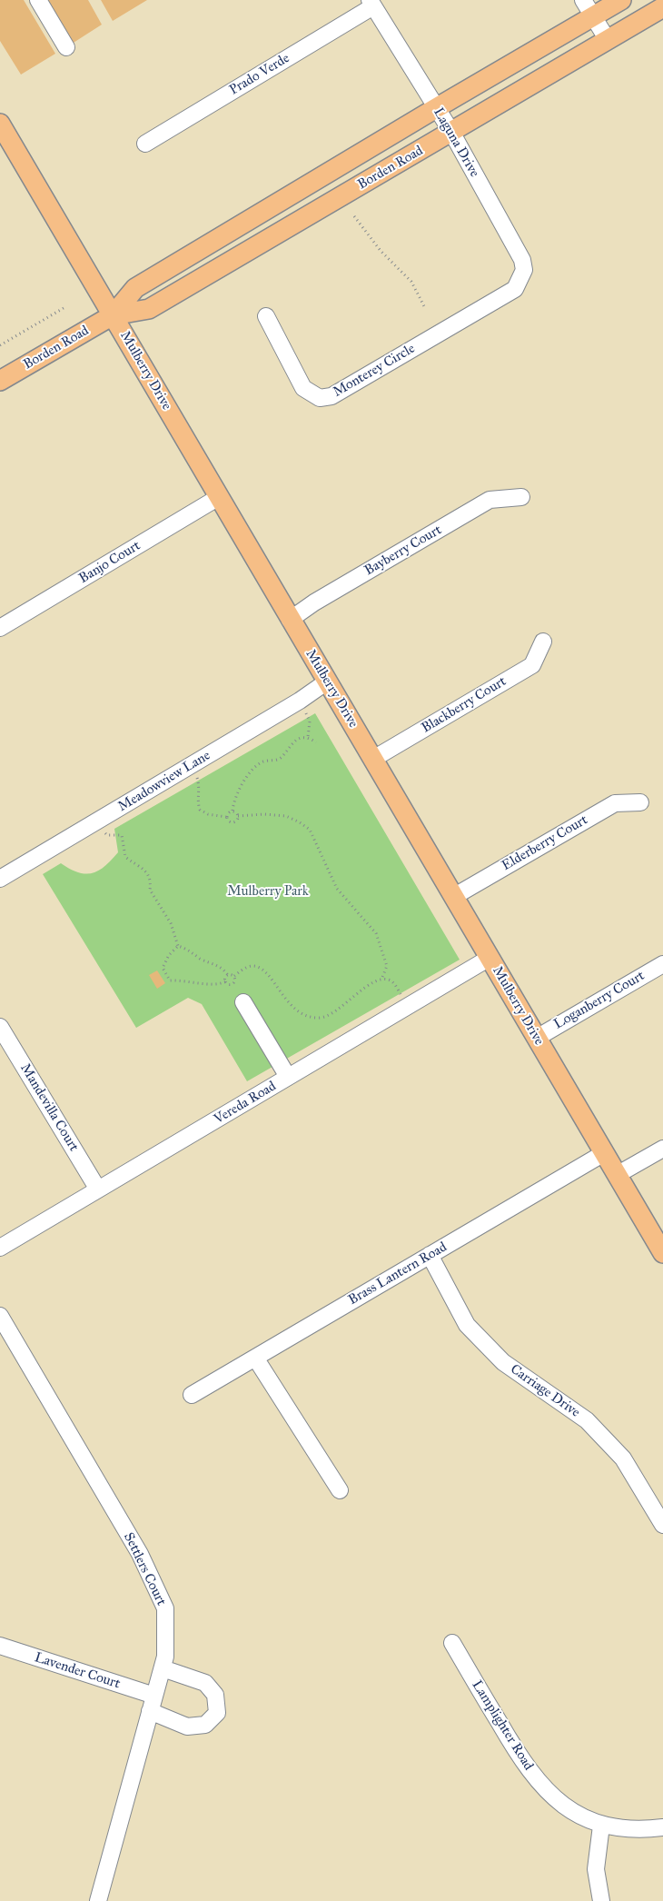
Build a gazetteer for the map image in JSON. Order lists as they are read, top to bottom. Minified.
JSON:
{"streets":{"main road":["Borden Road","Mulberry Drive"],"street":["Prado Verde","Laguna Drive","Monterey Circle","Bayberry Court","Banjo Court","Blackberry Court","Meadowview Lane","Elderberry Court","Loganberry Court","Vereda Road","Mandevilla Court","Brass Lantern Road","Carriage Drive","Settlers Court","Lavender Court","Lamplighter Road"]},"crossings":[["Prado Verde","Laguna Drive"],["Laguna Drive","Borden Road"],["Laguna Drive","Monterey Circle"],["Borden Road","Mulberry Drive"],["Mulberry Drive","Bayberry Court"],["Mulberry Drive","Banjo Court"],["Mulberry Drive","Blackberry Court"],["Mulberry Drive","Meadowview Lane"],["Mulberry Drive","Elderberry Court"],["Mulberry Drive","Loganberry Court"],["Mulberry Drive","Vereda Road"],["Mulberry Drive","Brass Lantern Road"],["Vereda Road","Mandevilla Court"],["Brass Lantern Road","Carriage Drive"],["Settlers Court","Lavender Court"]],"parks":["Mulberry Park"]}
